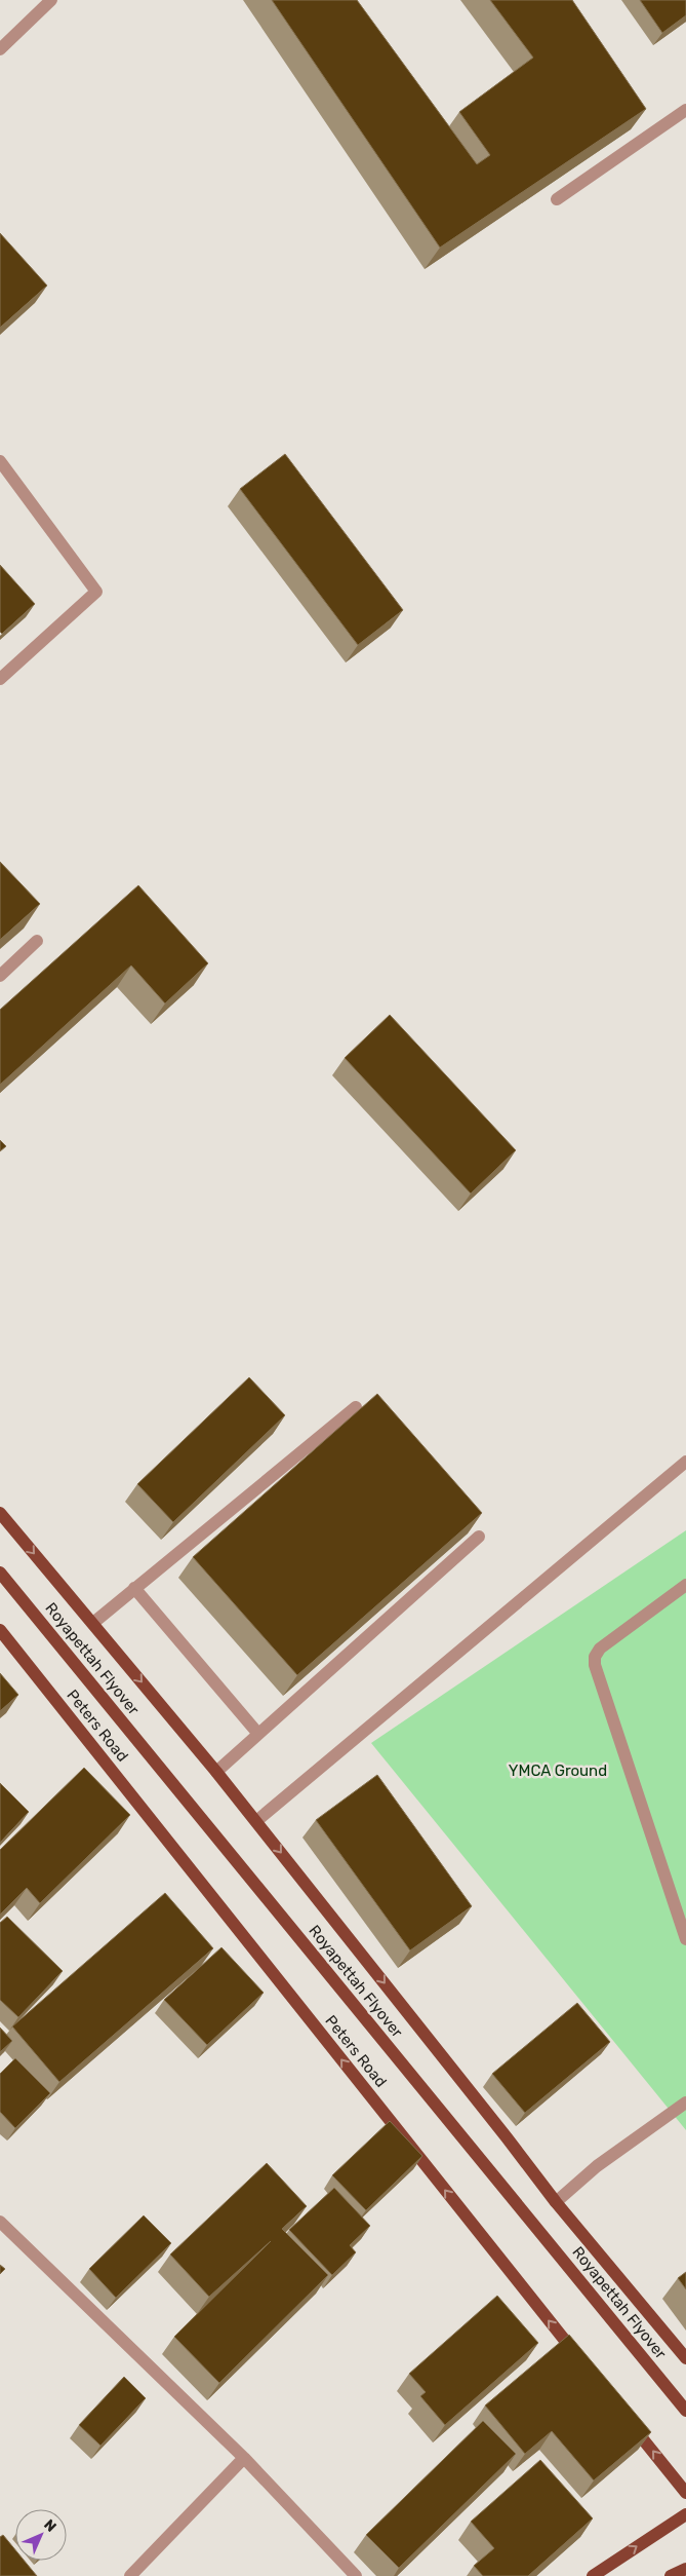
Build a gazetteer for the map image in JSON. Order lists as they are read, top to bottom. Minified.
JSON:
{"streets":{"main road":["Royapettah Flyover","Peters Road"]},"parks":["YMCA Ground"],"north":"top right"}
